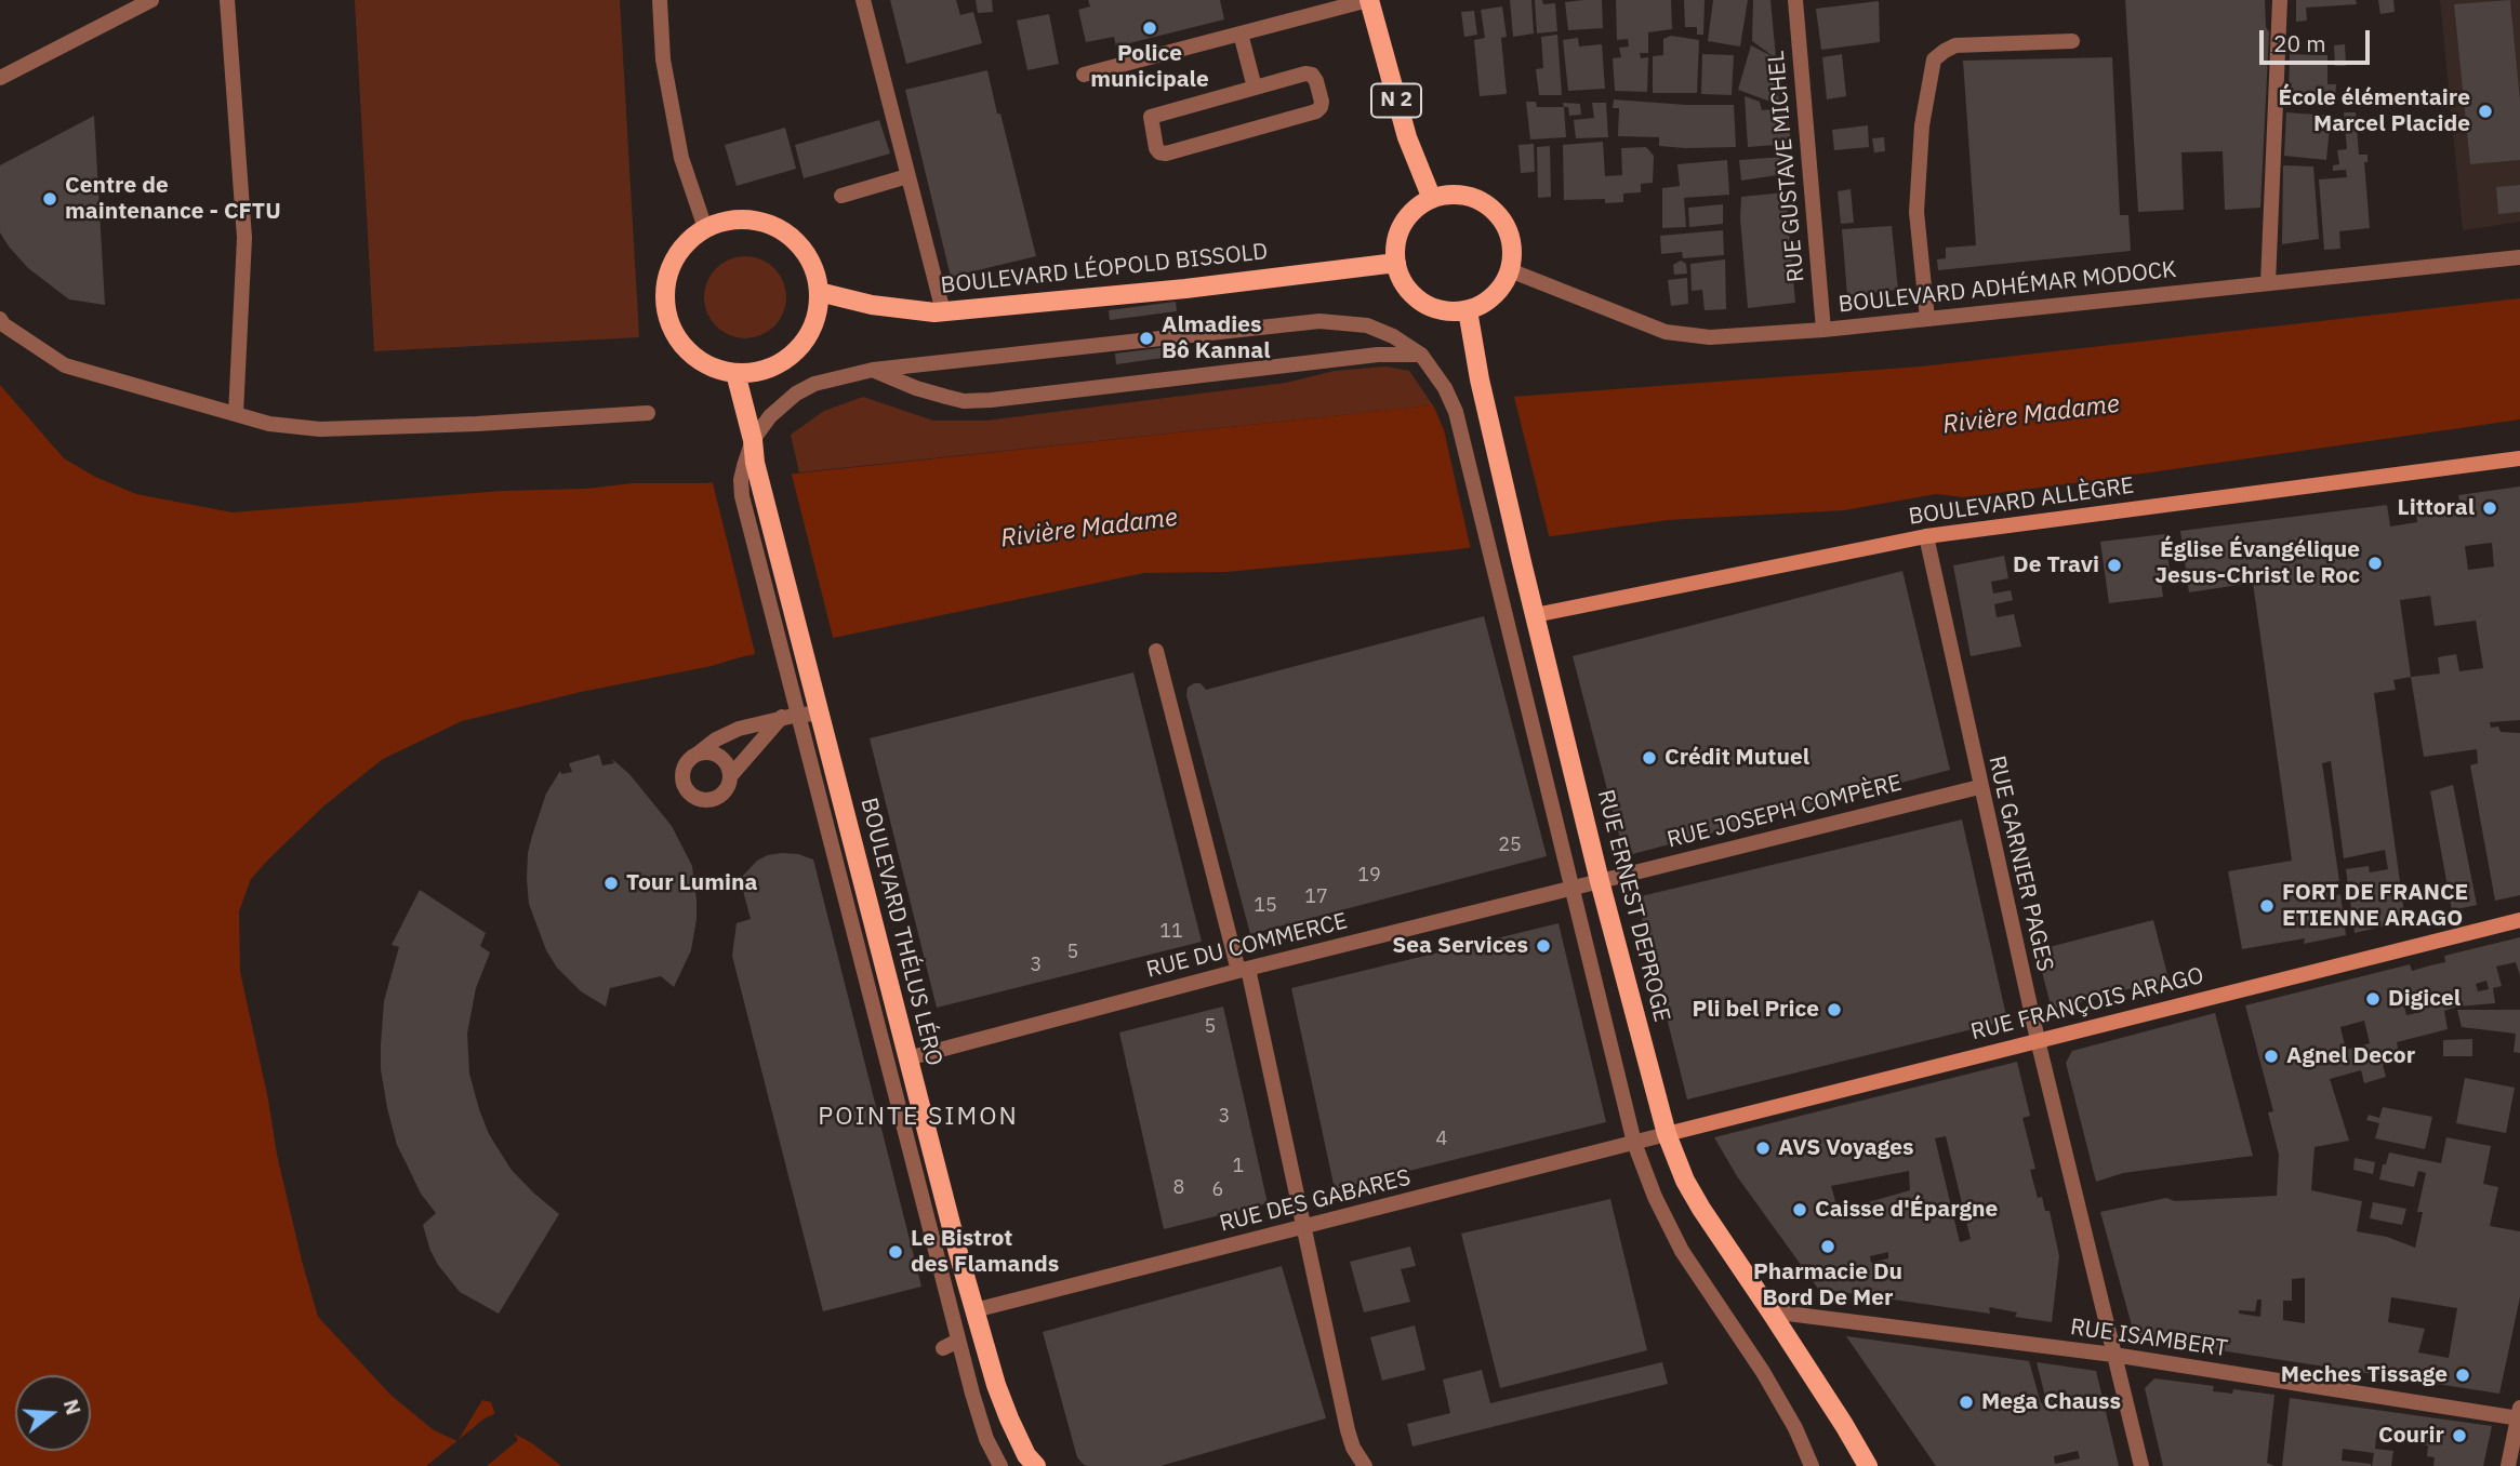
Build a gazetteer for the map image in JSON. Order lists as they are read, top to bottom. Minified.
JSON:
{"streets":{"main road":["N 2","BOULEVARD LÉOPOLD BISSOLD","BOULEVARD ALLÈGRE","RUE ERNEST DEPROGE","BOULEVARD THÉLUS LÉRO","RUE FRANÇOIS ARAGO"],"street":["RUE GUSTAVE MICHEL","BOULEVARD ADHÉMAR MODOCK","RUE JOSEPH COMPÈRE","RUE GARNIER PAGES","RUE DU COMMERCE","RUE DES GABARES","RUE ISAMBERT"]},"crossings":[["N 2","BOULEVARD LÉOPOLD BISSOLD"],["N 2","BOULEVARD ADHÉMAR MODOCK"],["N 2","RUE ERNEST DEPROGE"],["RUE GUSTAVE MICHEL","BOULEVARD ADHÉMAR MODOCK"],["BOULEVARD LÉOPOLD BISSOLD","BOULEVARD ADHÉMAR MODOCK"],["BOULEVARD LÉOPOLD BISSOLD","RUE ERNEST DEPROGE"],["BOULEVARD LÉOPOLD BISSOLD","BOULEVARD THÉLUS LÉRO"],["BOULEVARD ADHÉMAR MODOCK","RUE ERNEST DEPROGE"],["BOULEVARD ALLÈGRE","RUE GARNIER PAGES"],["BOULEVARD ALLÈGRE","RUE ERNEST DEPROGE"],["RUE JOSEPH COMPÈRE","RUE GARNIER PAGES"],["RUE JOSEPH COMPÈRE","RUE ERNEST DEPROGE"],["RUE JOSEPH COMPÈRE","RUE DU COMMERCE"],["RUE GARNIER PAGES","RUE FRANÇOIS ARAGO"],["RUE GARNIER PAGES","RUE ISAMBERT"],["RUE ERNEST DEPROGE","RUE DU COMMERCE"],["RUE ERNEST DEPROGE","RUE FRANÇOIS ARAGO"],["RUE ERNEST DEPROGE","RUE DES GABARES"],["RUE ERNEST DEPROGE","RUE ISAMBERT"],["BOULEVARD THÉLUS LÉRO","RUE DU COMMERCE"],["BOULEVARD THÉLUS LÉRO","RUE DES GABARES"],["RUE FRANÇOIS ARAGO","RUE DES GABARES"]],"districts":["POINTE SIMON"],"water":["Rivière Madame"],"places":["Police municipale","École élémentaire Marcel Placide","Centre de maintenance - CFTU","Almadies Bô Kannal","Littoral","Église Évangélique Jesus-Christ le Roc","De Travi","Crédit Mutuel","Tour Lumina","FORT DE FRANCE ETIENNE ARAGO","Sea Services","Digicel","Pli bel Price","Agnel Decor","AVS Voyages","Caisse d'Épargne","Pharmacie Du Bord De Mer","Le Bistrot des Flamands","Meches Tissage","Mega Chauss","Courir"],"house_numbers":["25","19","17","15","11","5","3","5","3","4","1","8","6"],"scale_bar":"20 m","north":"right"}
